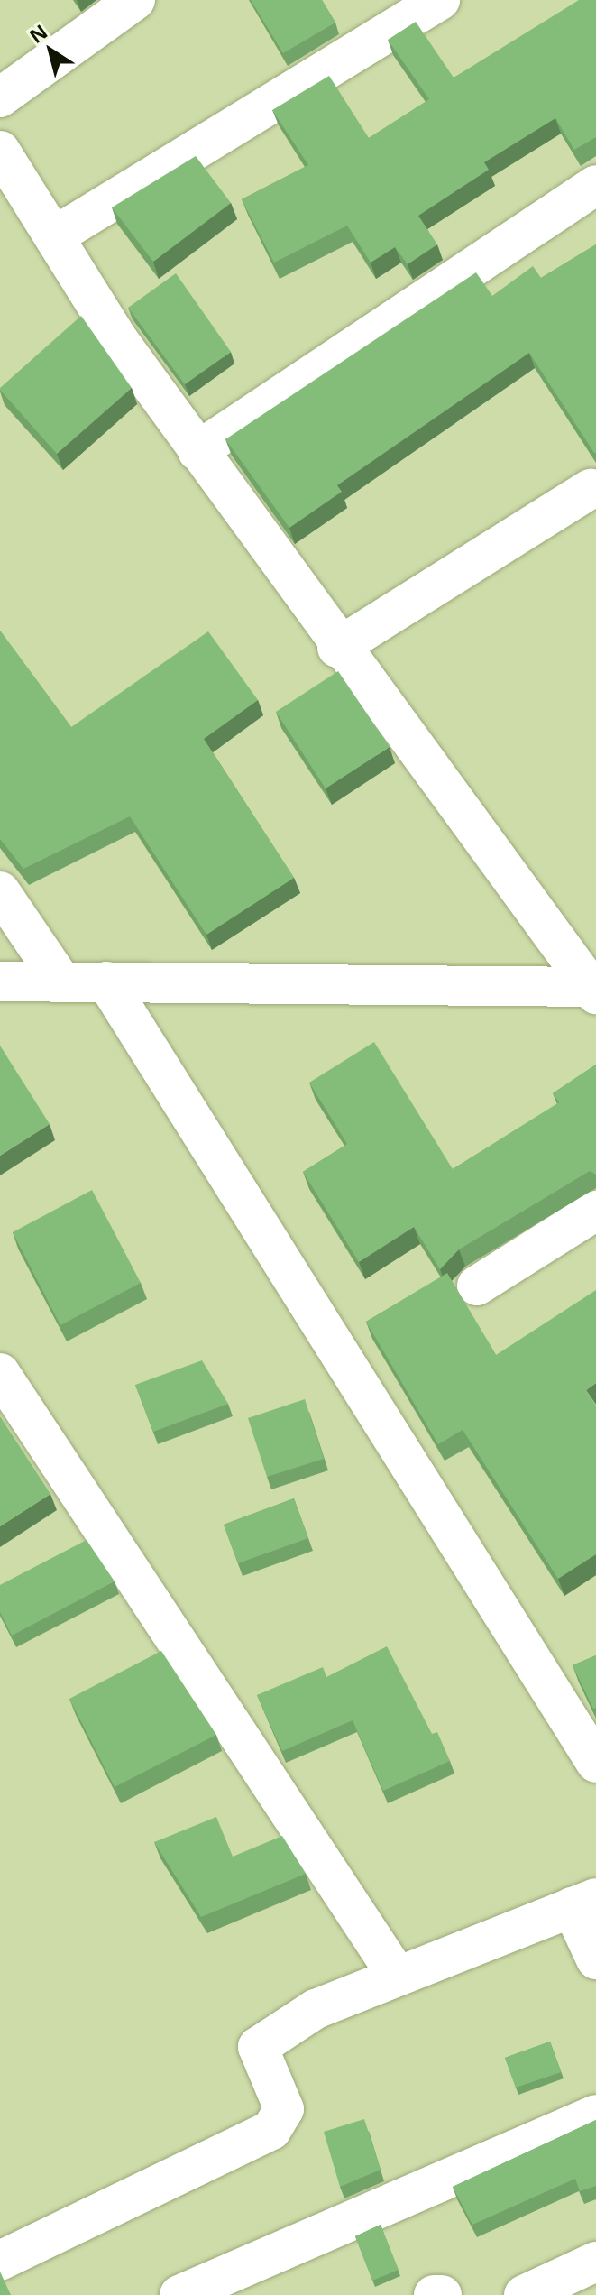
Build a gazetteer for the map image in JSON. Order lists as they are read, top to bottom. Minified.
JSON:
{"north":"top left"}
